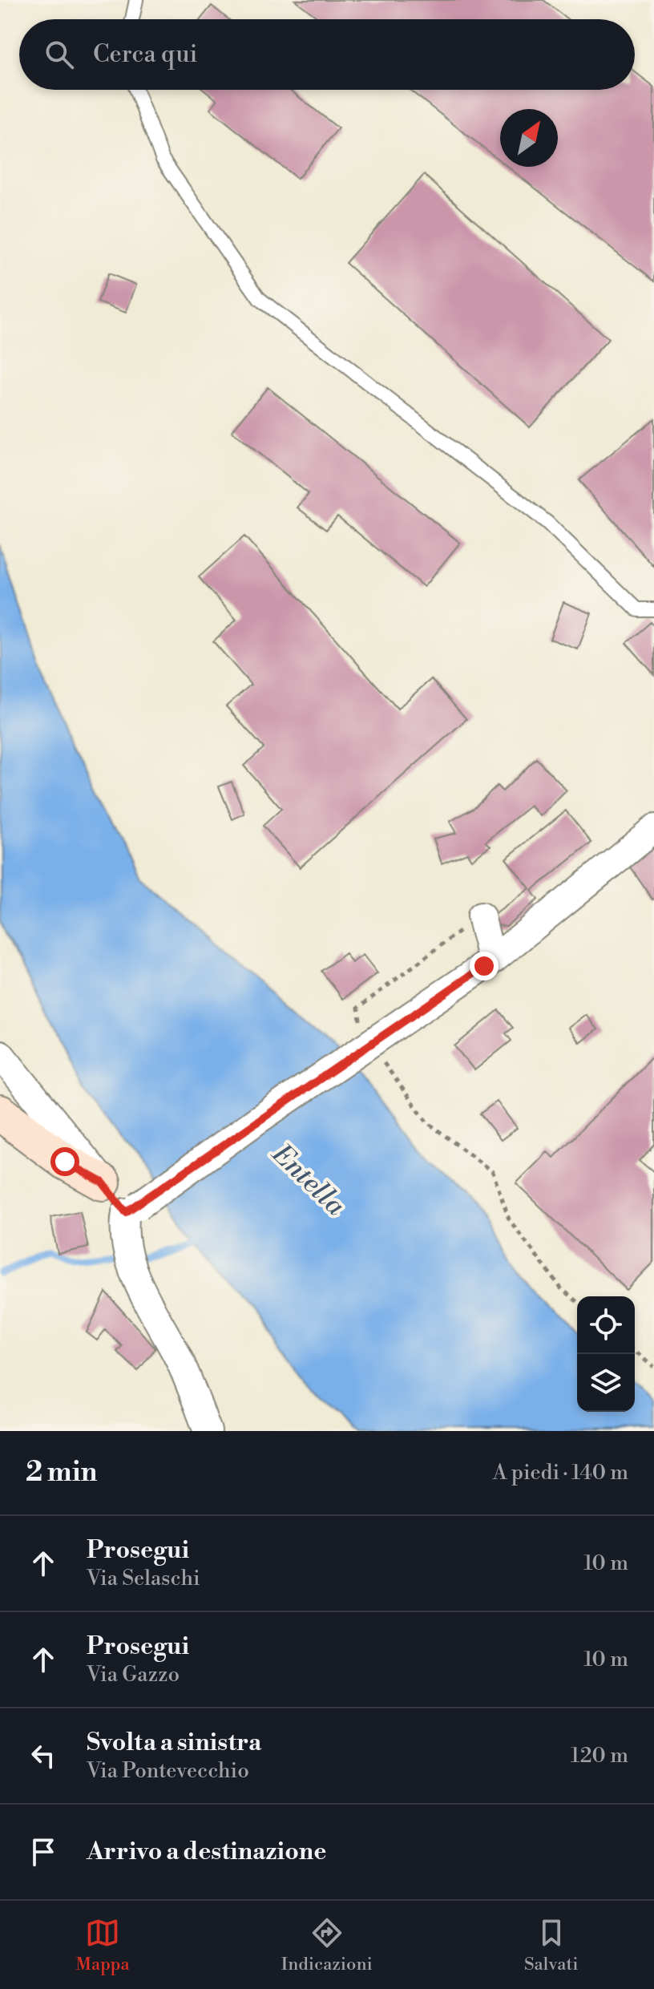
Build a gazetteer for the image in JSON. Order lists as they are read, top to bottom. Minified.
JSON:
{"water":["Entella"],"north":"top right","page":{"search":"Cerca qui","heading":["2 min","A piedi · 140 m"],"list":[["Prosegui","Via Selaschi","10 m"],["Prosegui","Via Gazzo","10 m"],["Svolta a sinistra","Via Pontevecchio","120 m"],"Arrivo a destinazione"],"nav":["Mappa","Indicazioni","Salvati"]}}
